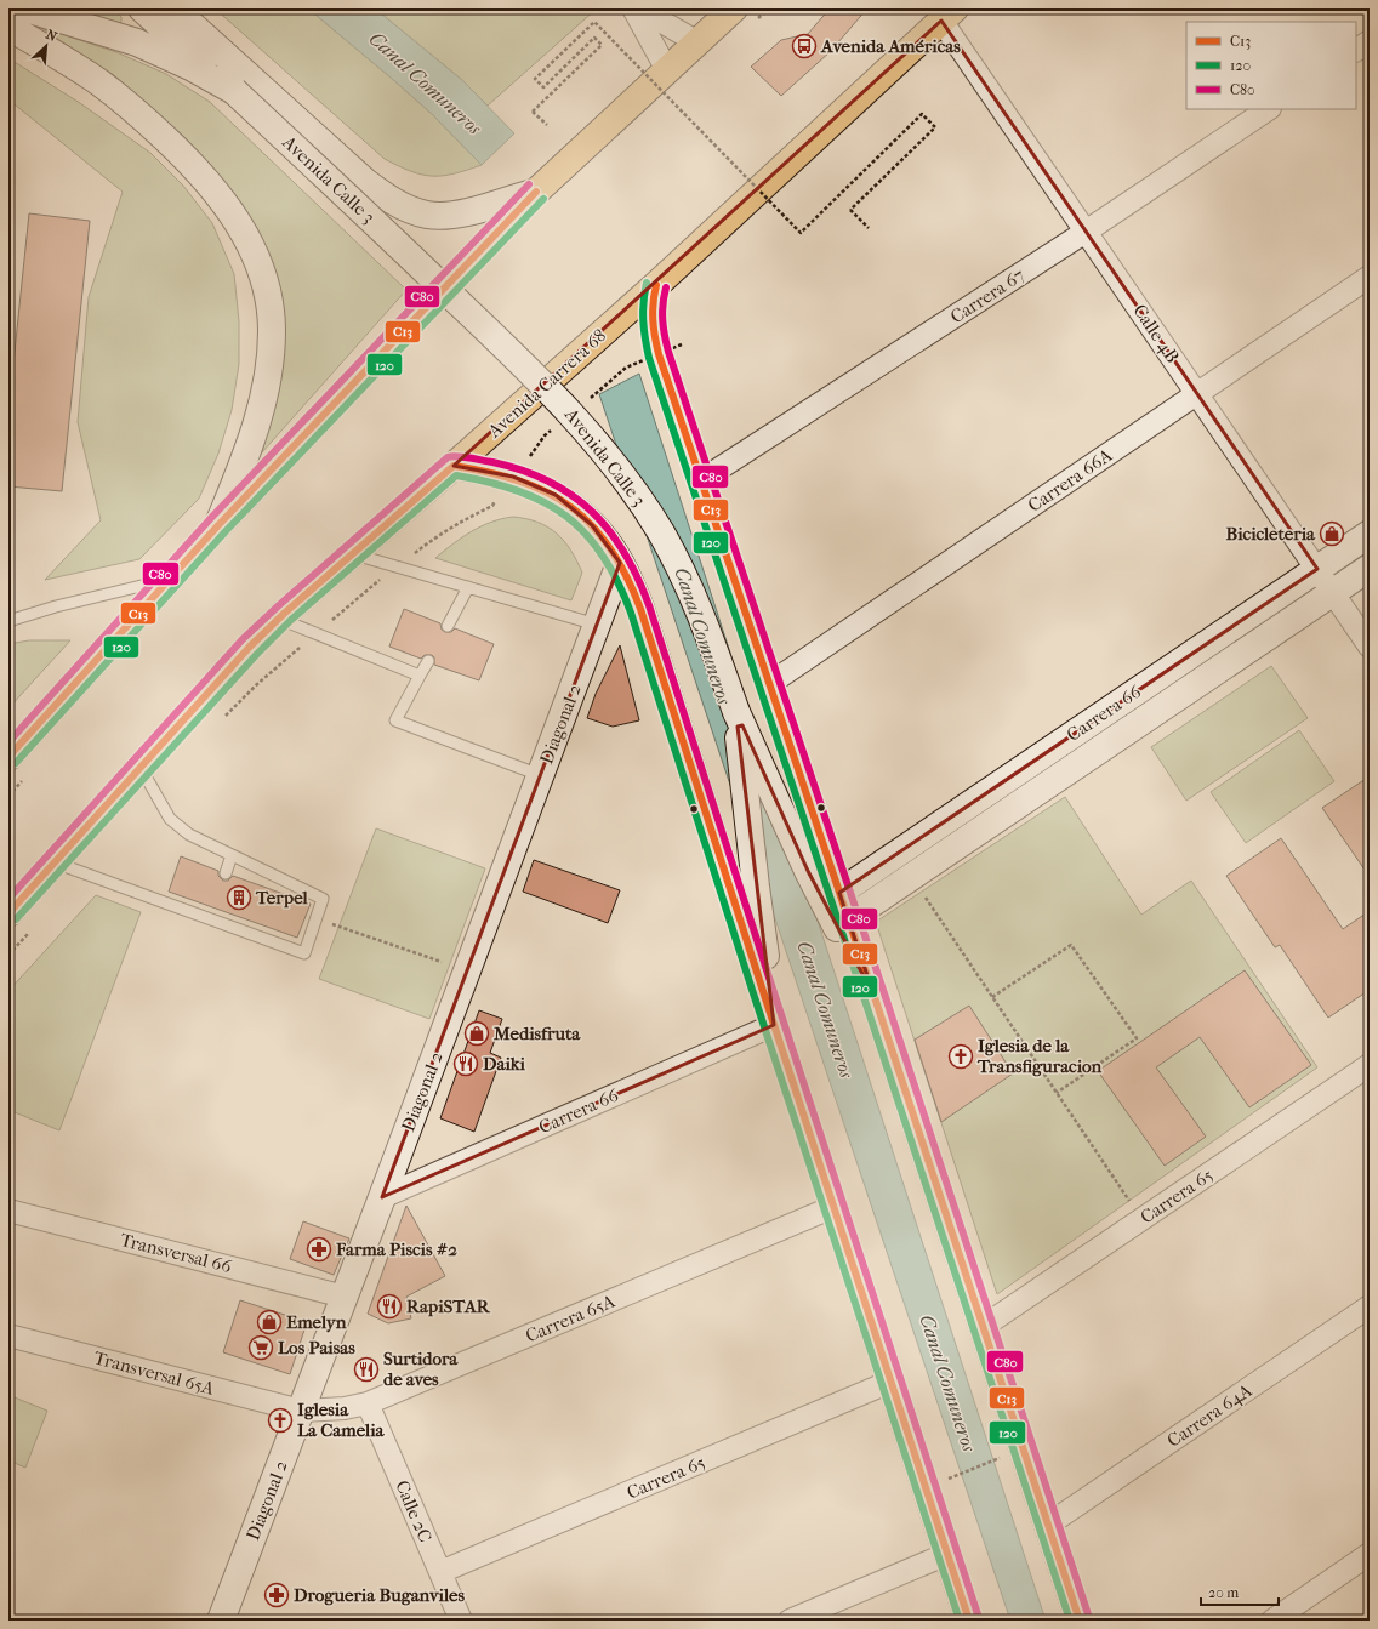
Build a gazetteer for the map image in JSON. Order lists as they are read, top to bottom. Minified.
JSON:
{"streets":{"main road":["Avenida Calle 3","Avenida Carrera 68","Carrera 66","Diagonal 2"],"street":["Carrera 67","Calle 4B","Carrera 66A","Carrera 65","Transversal 66","Carrera 65A","Transversal 65A","Carrera 64A","Calle 2C"]},"crossings":[["Avenida Calle 3","Avenida Carrera 68"],["Avenida Calle 3","Carrera 66"],["Avenida Calle 3","Diagonal 2"],["Avenida Calle 3","Carrera 65"],["Avenida Calle 3","Carrera 65A"],["Avenida Calle 3","Carrera 64A"],["Carrera 67","Calle 4B"],["Calle 4B","Avenida Carrera 68"],["Calle 4B","Carrera 66A"],["Calle 4B","Carrera 66"],["Carrera 66","Diagonal 2"],["Diagonal 2","Transversal 66"],["Diagonal 2","Carrera 65A"],["Diagonal 2","Transversal 65A"],["Carrera 65","Calle 2C"],["Carrera 65A","Transversal 65A"],["Carrera 65A","Calle 2C"]],"water":["Canal Comuneros"],"places":{"bus stop":["Avenida Américas"],"shop":["Bicicleteria","Medisfruta","Emelyn"],"building":["Terpel"],"church":["Iglesia de la Transfiguracion","Iglesia La Camelia"],"restaurant":["Daiki","RapiSTAR","Surtidora de aves"],"pharmacy":["Farma Piscis #2","Drogueria Buganviles"],"supermarket":["Los Paisas"]},"lines":["transit line C80","transit line C13","transit line 120"],"legend":["C13","120","C80"],"scale_bar":"20 m","north":"top right"}
